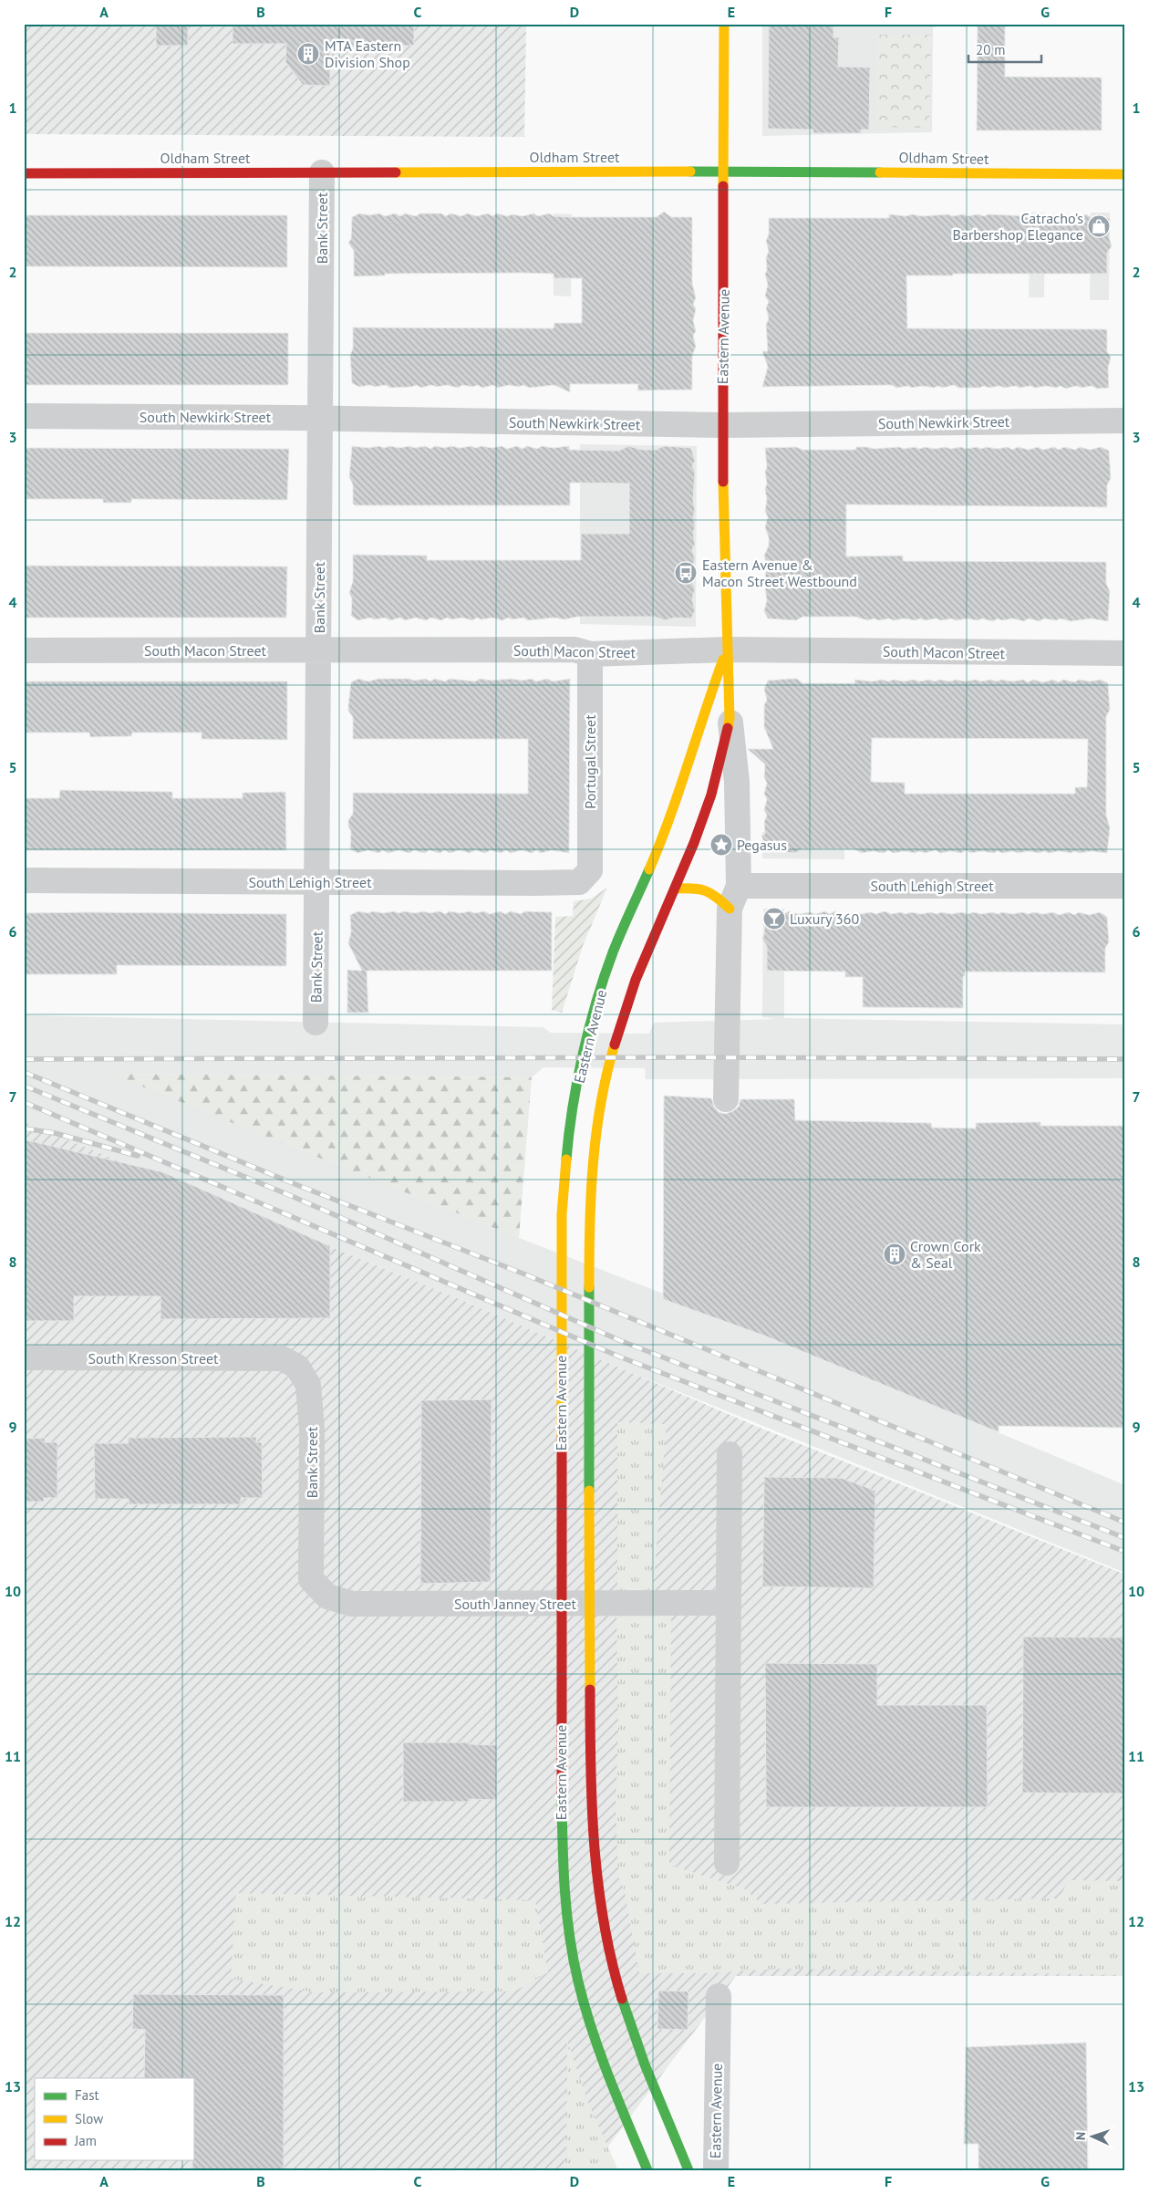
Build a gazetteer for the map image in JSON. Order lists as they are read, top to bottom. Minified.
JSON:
{"streets":{"main road":["Oldham Street","Eastern Avenue"],"street":["Bank Street","South Newkirk Street","South Macon Street","Portugal Street","South Lehigh Street","South Kresson Street","South Janney Street"]},"crossings":[["Oldham Street","Bank Street"],["Oldham Street","Eastern Avenue"],["Bank Street","South Newkirk Street"],["Bank Street","South Macon Street"],["Bank Street","South Lehigh Street"],["Bank Street","South Kresson Street"],["Bank Street","South Janney Street"],["Eastern Avenue","South Newkirk Street"],["Eastern Avenue","South Macon Street"],["Eastern Avenue","South Lehigh Street"],["South Macon Street","Portugal Street"],["Portugal Street","South Lehigh Street"]],"places":{"building":["MTA Eastern Division Shop","Crown Cork & Seal"],"shop":["Catracho's Barbershop Elegance"],"bus stop":["Eastern Avenue & Macon Street Westbound"],"place":["Pegasus"],"bar":["Luxury 360"]},"legend":["Fast","Slow","Jam"],"scale_bar":"20 m","north":"left","grid":{"columns":["A","B","C","D","E","F","G"],"rows":["1","2","3","4","5","6","7","8","9","10","11","12","13"]}}
